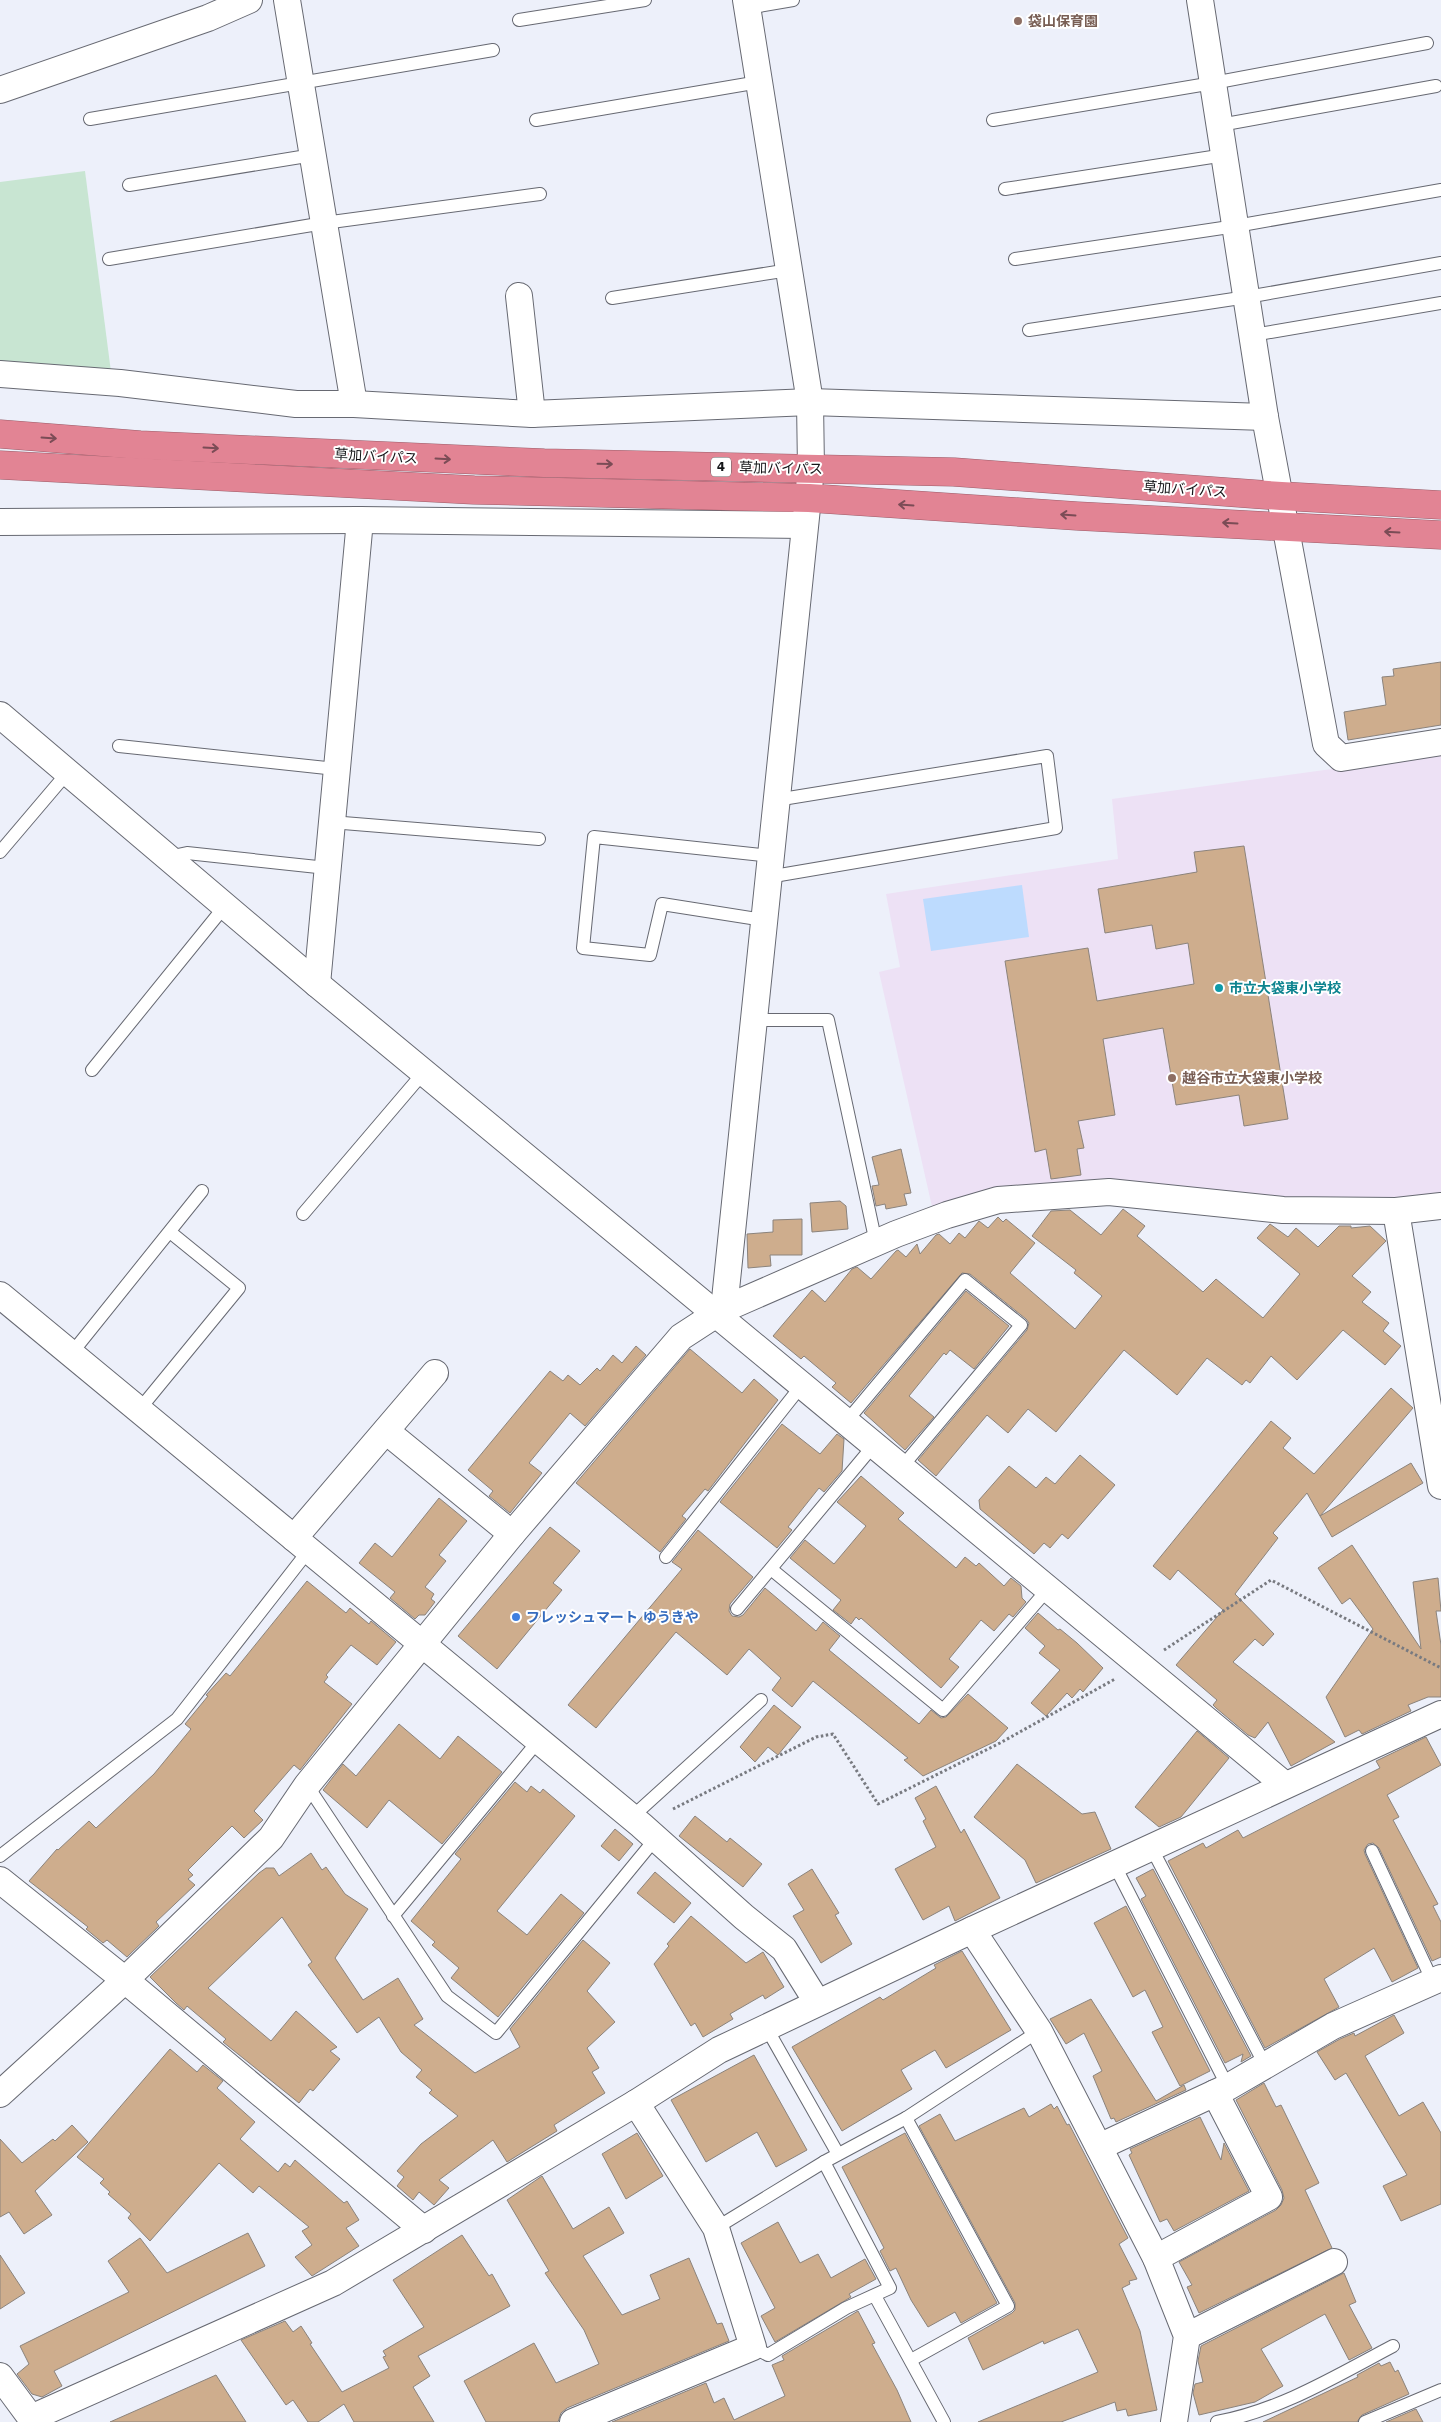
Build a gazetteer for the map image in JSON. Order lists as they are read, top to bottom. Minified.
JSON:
{"streets":{"highway":["草加バイパス","4"]},"places":["袋山保育園","市立大袋東小学校","越谷市立大袋東小学校","フレッシュマート ゆうきや"]}
